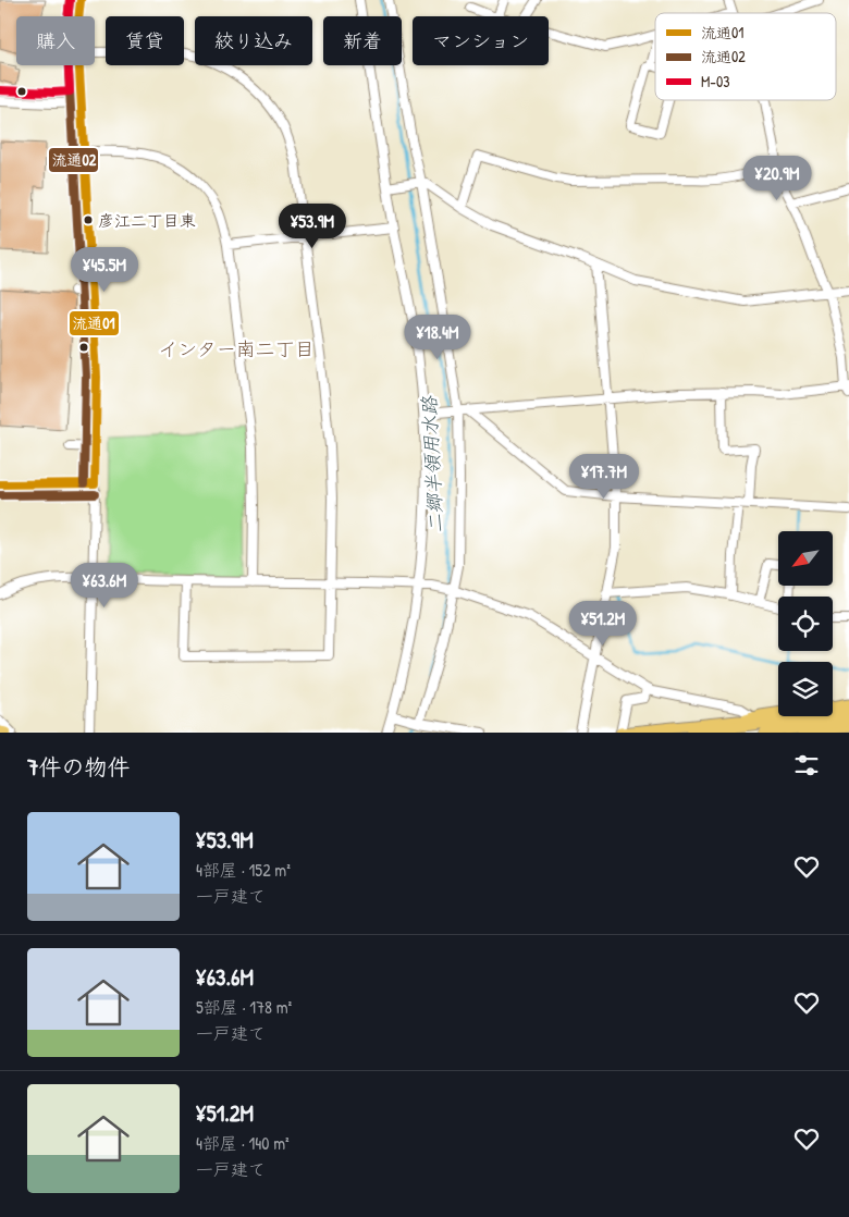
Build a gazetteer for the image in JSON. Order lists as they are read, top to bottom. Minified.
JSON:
{"districts":["インター南二丁目"],"water":["二郷半領用水路"],"places":["彦江二丁目東"],"lines":["transit line 流通01","transit line 流通02","transit line M-03"],"legend":["流通01","流通02","M-03"],"north":"bottom left","page":{"chip":["購入","賃貸","絞り込み","新着","マンション"],"price":["¥20.9M","¥53.9M","¥45.5M","¥18.4M","¥17.7M","¥63.6M","¥51.2M"],"heading":"7件の物件","list":[{"name":"¥53.9M","note":"4部屋 · 152 m² · 一戸建て"},{"name":"¥63.6M","note":"5部屋 · 178 m² · 一戸建て"},{"name":"¥51.2M","note":"4部屋 · 140 m² · 一戸建て"}]}}
